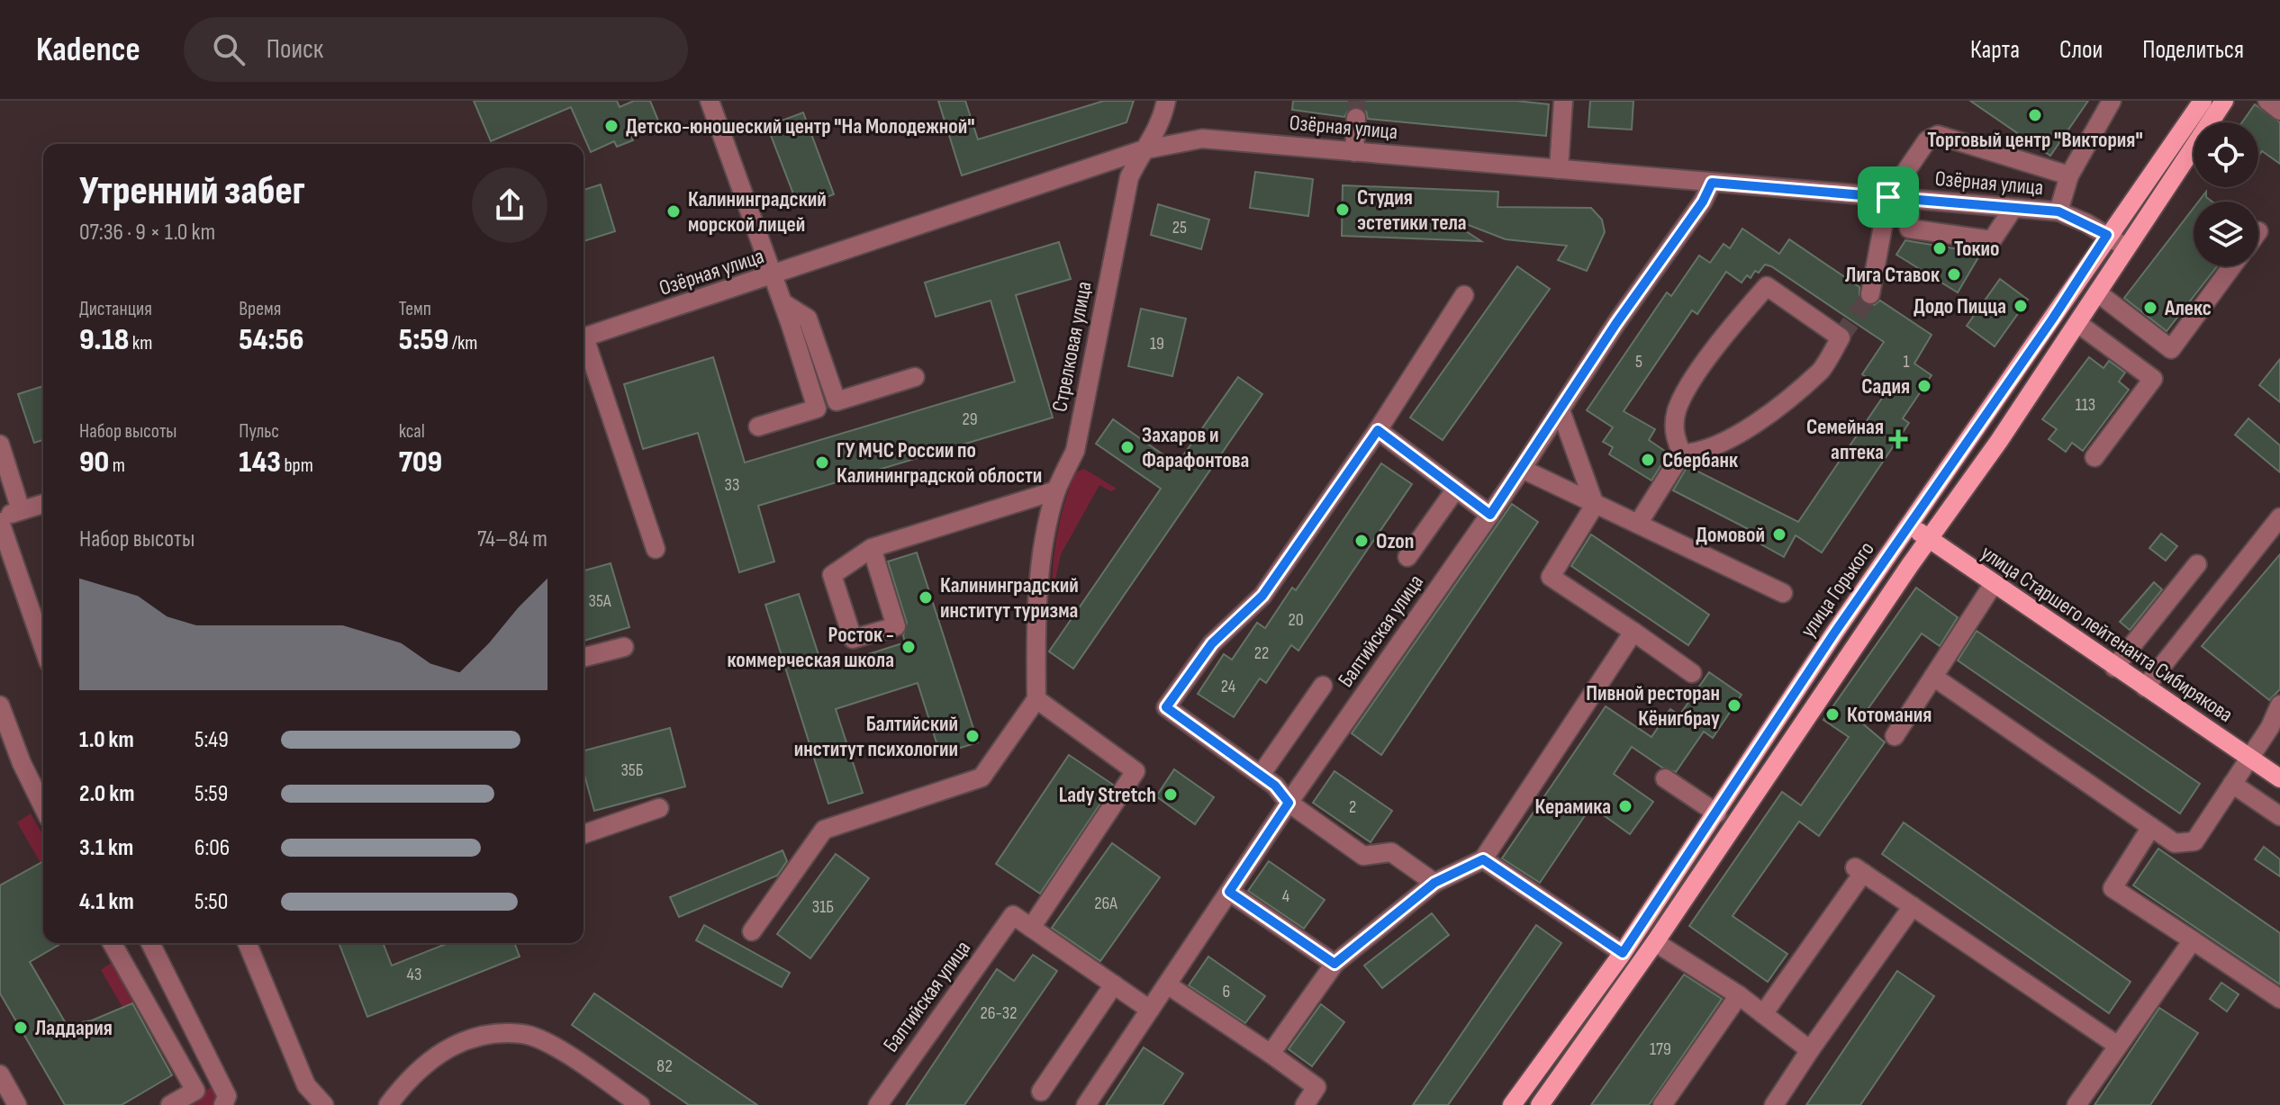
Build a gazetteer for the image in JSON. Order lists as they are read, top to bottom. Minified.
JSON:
{"streets":{"main road":["улица Горького","улица Старшего лейтенанта Сибирякова"],"street":["Озёрная улица","Стрелковая улица","Балтийская улица"]},"crossings":[["Озёрная улица","Стрелковая улица"],["Озёрная улица","улица Горького"],["Озёрная улица","Балтийская улица"],["улица Горького","улица Старшего лейтенанта Сибирякова"]],"places":{"other":["Торговый центр \"Виктория\"","Детско-юношеский центр \"На Молодежной\"","Студия эстетики тела","Калининградский морской лицей","Токио","Лига Ставок","Додо Пицца","Алекс","Садия","Захаров и Фарафонтова","Сбербанк","ГУ МЧС России по Калининградской облости","Домовой","Ozon","Калининградский институт туризма","Росток - коммерческая школа","Пивной ресторан Кёнигбрау","Котомания","Балтийский институт психологии","Lady Stretch","Керамика","Ладдария"],"health":["Семейная аптека"]},"house_numbers":["25","19","5","1","113","29","33","35А","20","22","24","35Б","2","4","26А","31Б","43","6","26-32","179","82"],"page":{"header":"Kadence","search":"Поиск","nav":["Карта","Слои","Поделиться"],"heading":["Утренний забег","07:36 · 9 × 1.0 km"],"stats":[["Дистанция","9.18 km"],["Время","54:56"],["Темп","5:59 /km"],["Набор высоты","90 m"],["Пульс","143 bpm"],["kcal","709"]],"chart":["Набор высоты","74–84 m"],"list":[{"name":"1.0 km","note":"5:49"},{"name":"2.0 km","note":"5:59"},{"name":"3.1 km","note":"6:06"},{"name":"4.1 km","note":"5:50"}]}}
